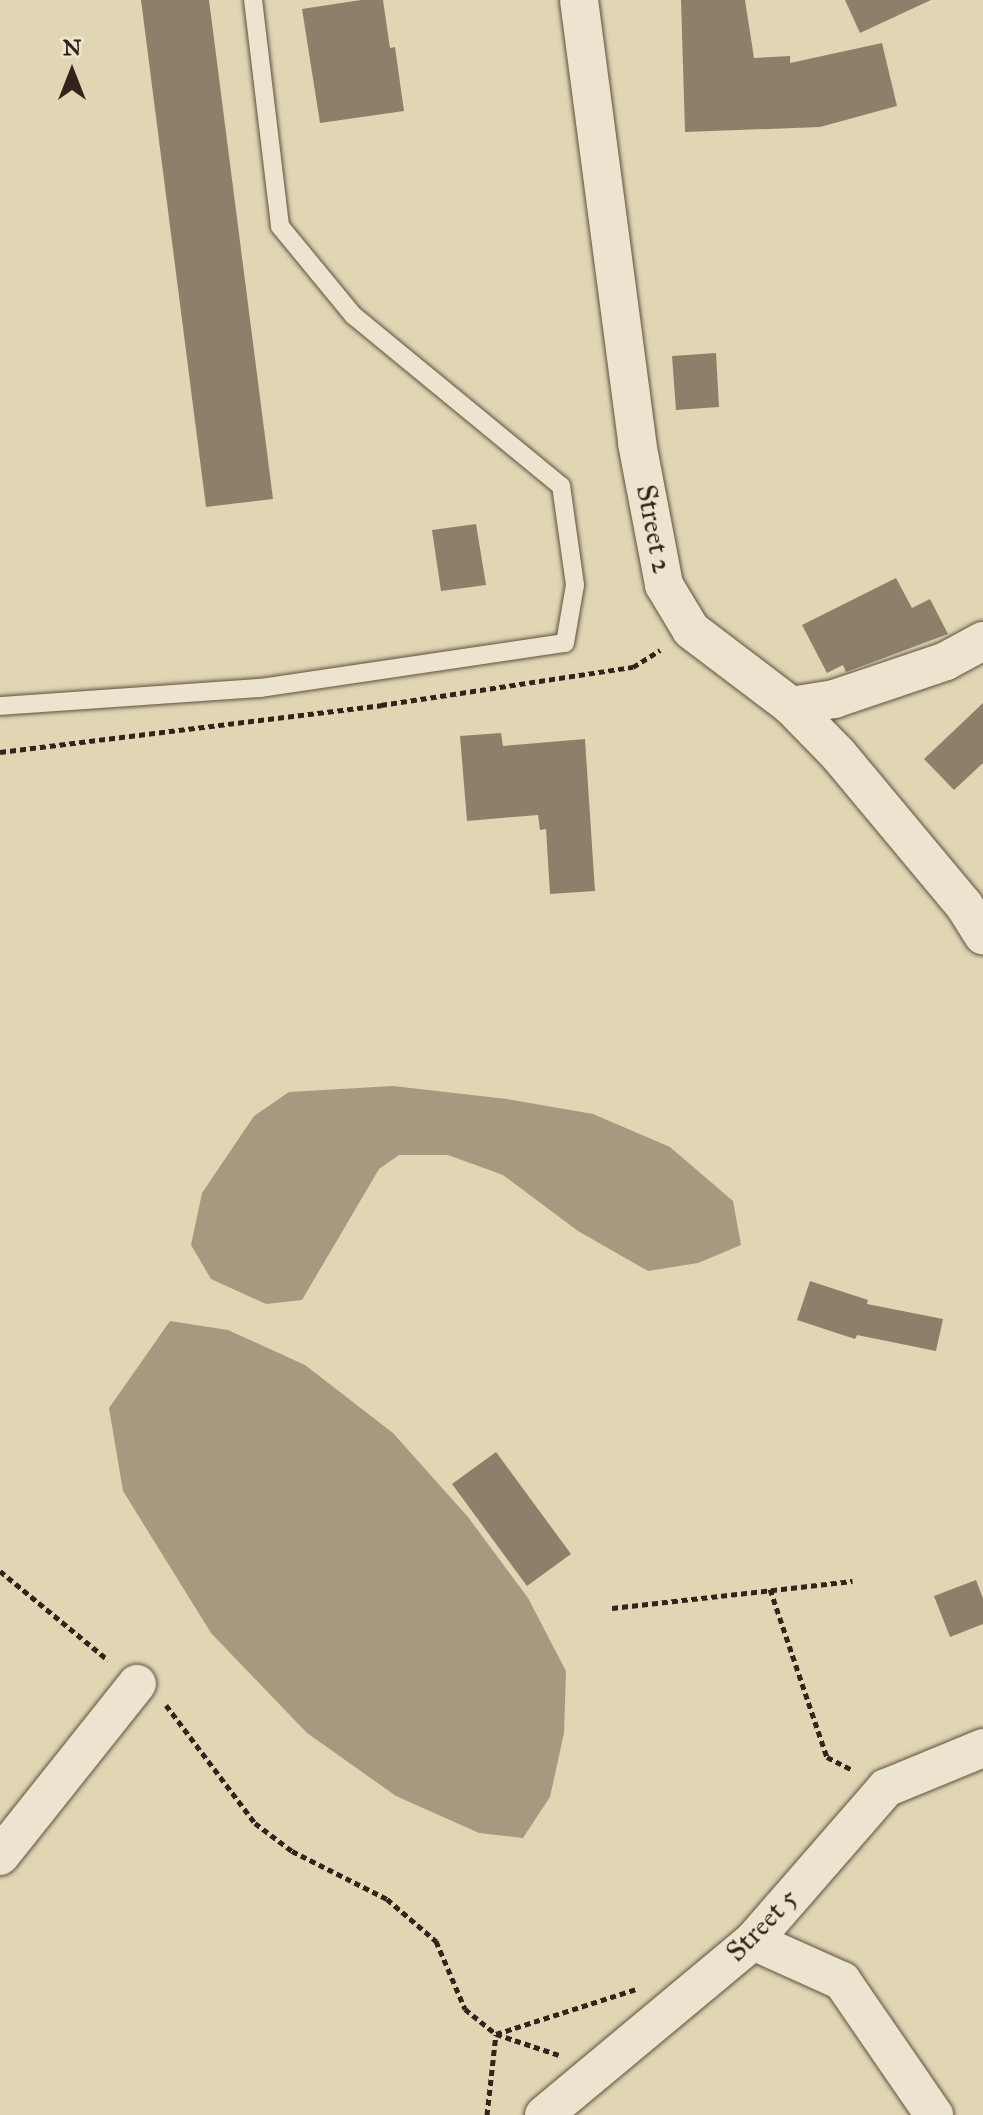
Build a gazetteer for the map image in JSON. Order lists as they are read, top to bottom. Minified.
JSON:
{"streets":{"street":["Street 2","Street 5"]},"north":"top"}
